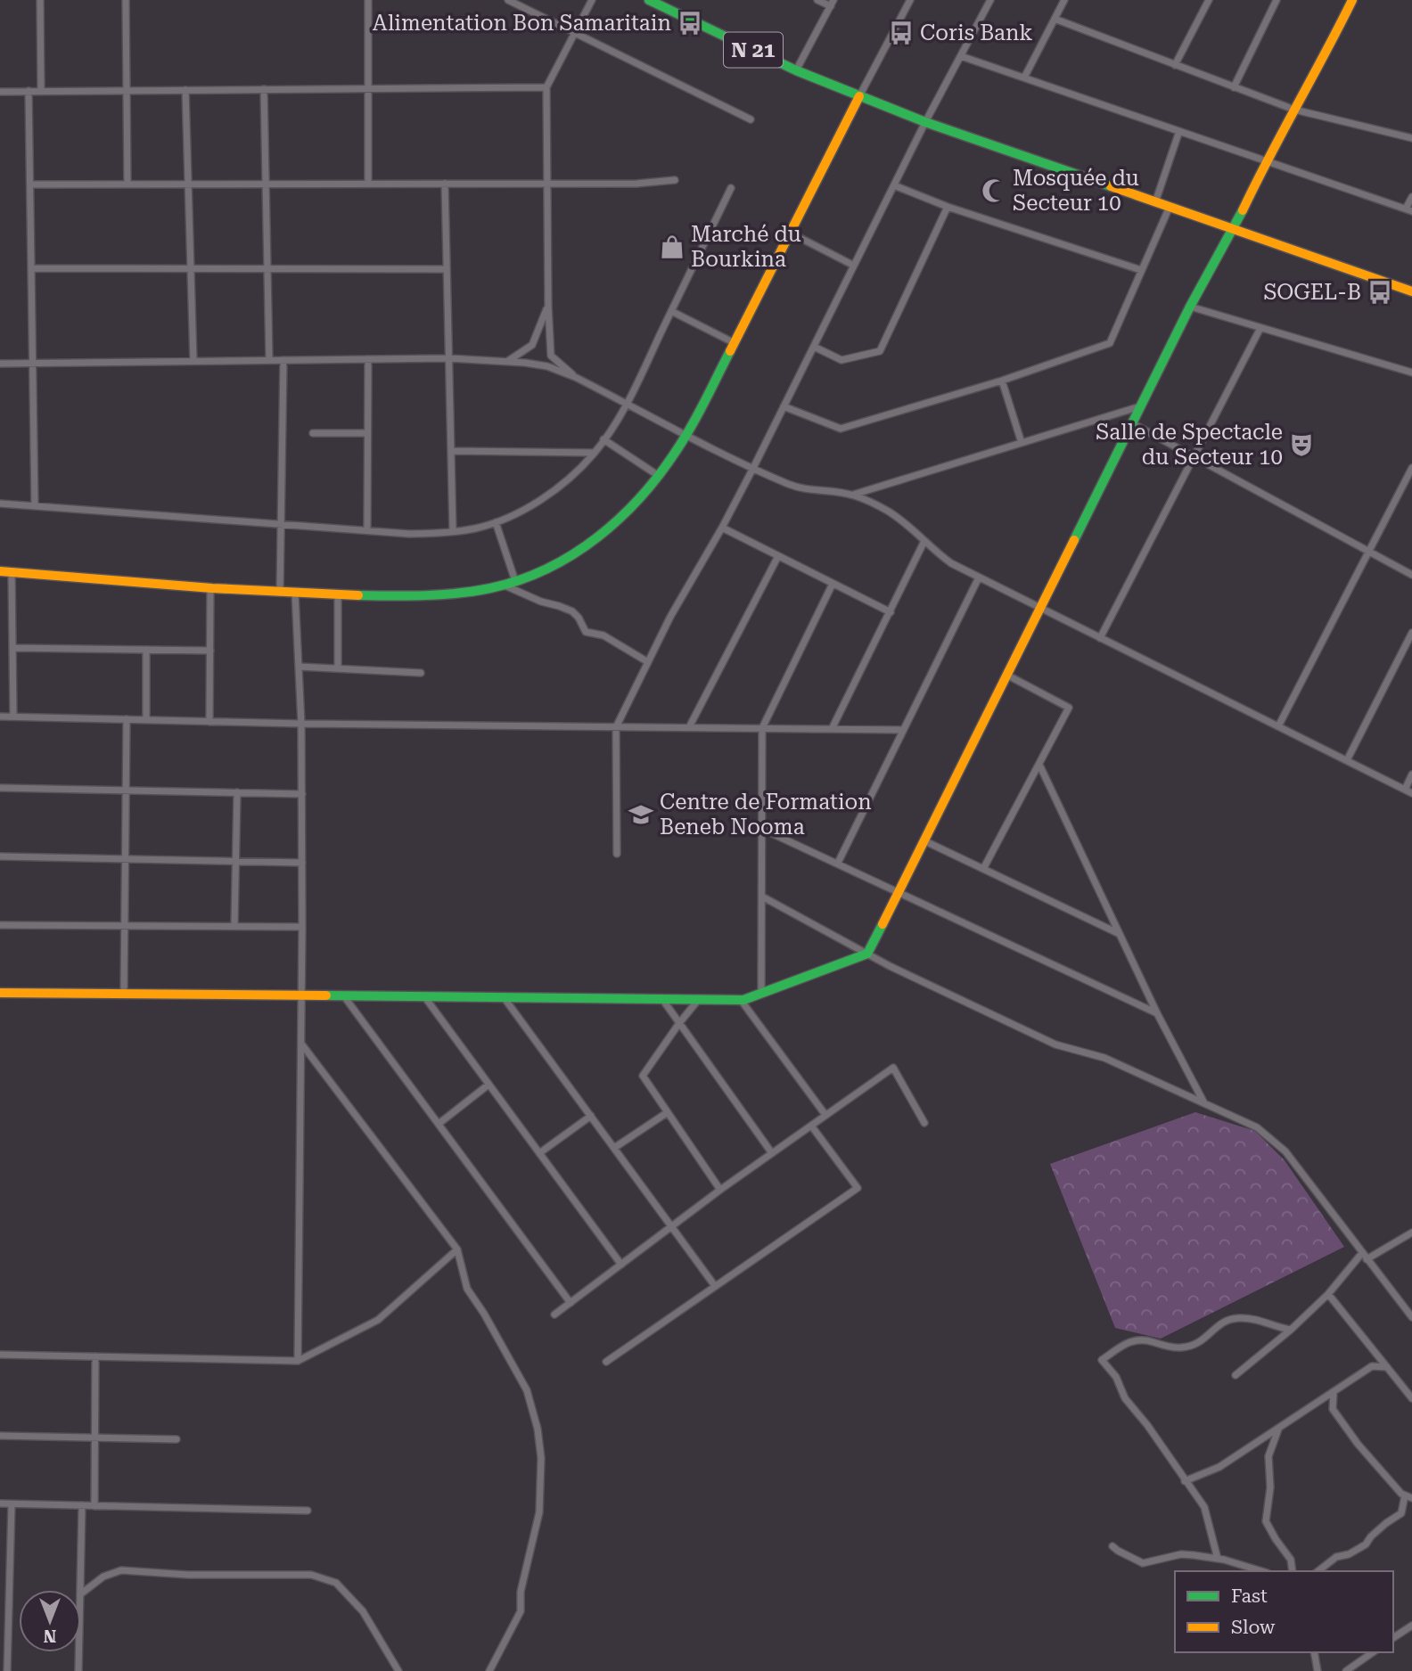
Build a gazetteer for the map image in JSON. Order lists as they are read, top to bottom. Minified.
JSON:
{"streets":{"street":["N 21"]},"places":{"bus stop":["Alimentation Bon Samaritain","Coris Bank","SOGEL-B"],"mosque":["Mosquée du Secteur 10"],"shop":["Marché du Bourkina"],"theatre":["Salle de Spectacle du Secteur 10"],"school or university":["Centre de Formation Beneb Nooma"]},"legend":["Fast","Slow"],"north":"bottom"}
